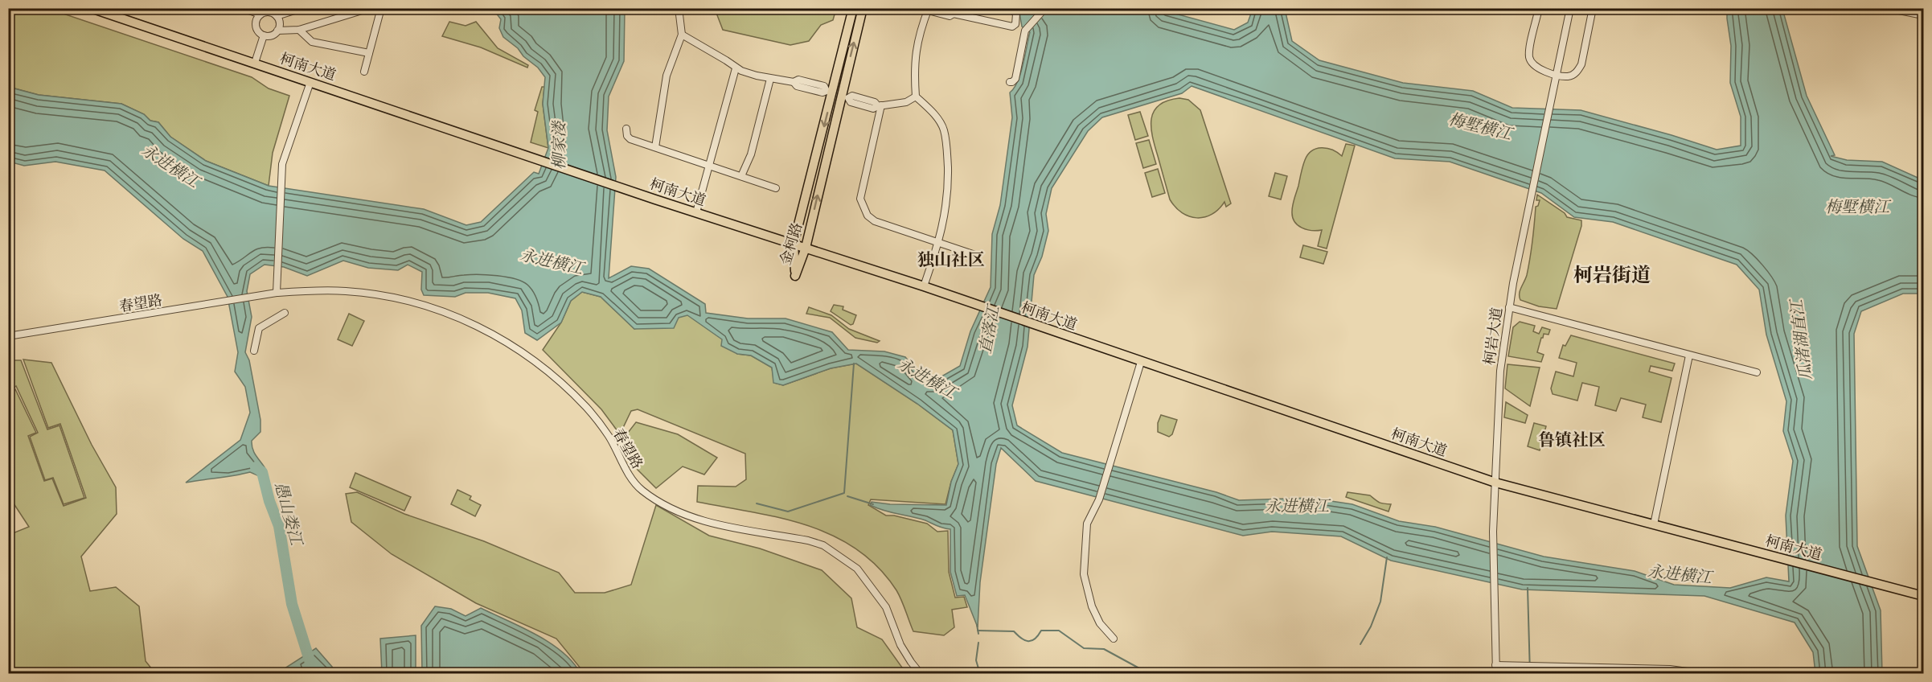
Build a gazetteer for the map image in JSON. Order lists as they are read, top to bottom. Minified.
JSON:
{"streets":{"main road":["柯南大道","金柯路"],"street":["春望路","柯岩大道"]},"crossings":[["柯南大道","金柯路"],["柯南大道","柯岩大道"]],"districts":["独山社区","柯岩街道","鲁镇社区"],"water":["梅墅横江","柳家溇","永进横江","直落江","瓜渚湖直江","愚山娄江"]}
